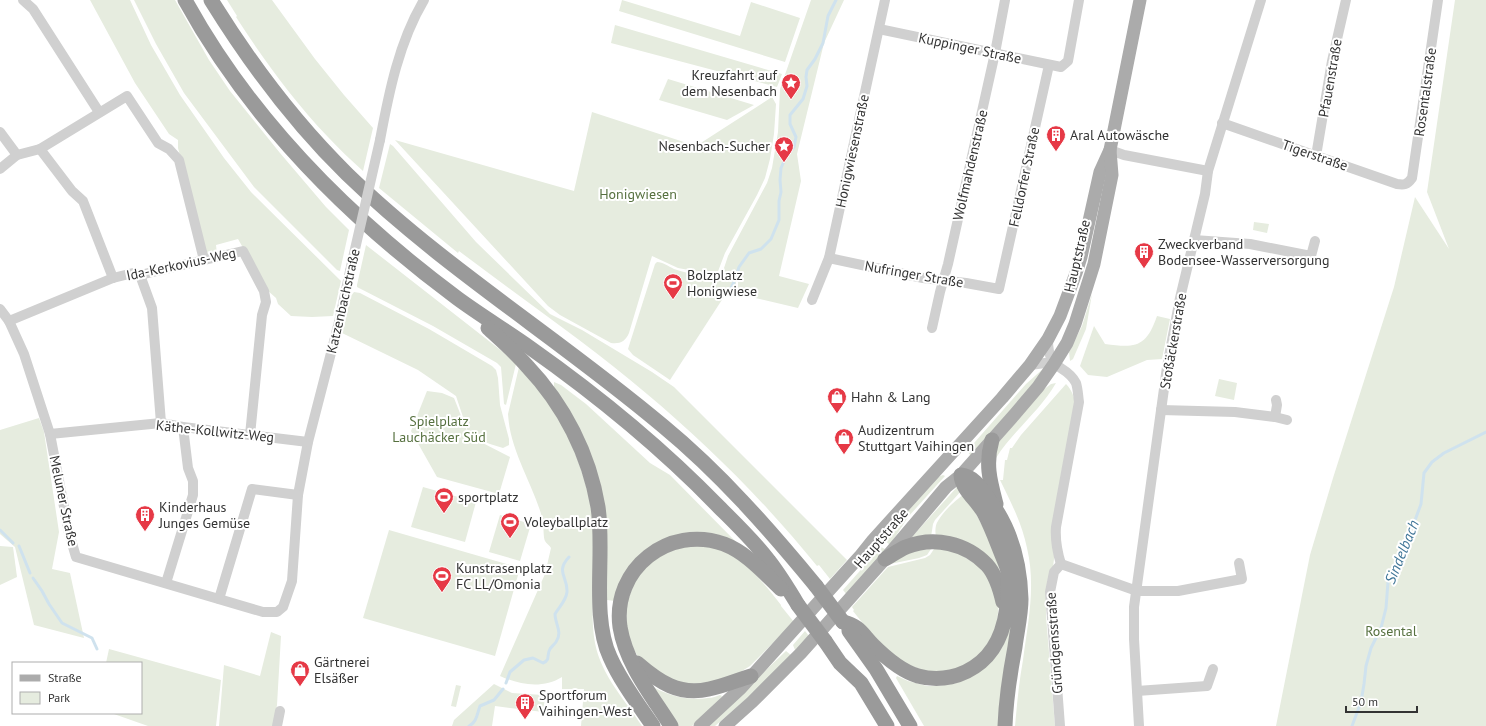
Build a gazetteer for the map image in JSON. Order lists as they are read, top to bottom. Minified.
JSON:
{"streets":{"main road":["Hauptstraße"],"street":["Kuppinger Straße","Pfauenstraße","Rosentalstraße","Honigwiesenstraße","Tigerstraße","Wolfmahdenstraße","Felldorfer Straße","Ida-Kerkovius-Weg","Nufringer Straße","Katzenbachstraße","Stoßäckerstraße","Käthe-Kollwitz-Weg","Meluner Straße","Gründgensstraße"]},"crossings":[["Kuppinger Straße","Honigwiesenstraße"],["Kuppinger Straße","Wolfmahdenstraße"],["Kuppinger Straße","Felldorfer Straße"],["Pfauenstraße","Tigerstraße"],["Rosentalstraße","Tigerstraße"],["Honigwiesenstraße","Nufringer Straße"],["Tigerstraße","Stoßäckerstraße"],["Wolfmahdenstraße","Nufringer Straße"],["Felldorfer Straße","Nufringer Straße"],["Ida-Kerkovius-Weg","Käthe-Kollwitz-Weg"],["Ida-Kerkovius-Weg","Meluner Straße"],["Katzenbachstraße","Käthe-Kollwitz-Weg"],["Katzenbachstraße","Meluner Straße"],["Käthe-Kollwitz-Weg","Meluner Straße"]],"water":["Sindelbach"],"parks":["Honigwiesen","Spielplatz Lauchäcker Süd","Rosental"],"places":{"place":["Kreuzfahrt auf dem Nesenbach","Nesenbach-Sucher"],"building":["Aral Autowäsche","Zweckverband Bodensee-Wasserversorgung","Kinderhaus Junges Gemüse","Sportforum Vaihingen-West"],"sports":["Bolzplatz Honigwiese","sportplatz","Voleyballplatz","Kunstrasenplatz FC LL/Omonia"],"shop":["Hahn & Lang","Audizentrum Stuttgart Vaihingen","Gärtnerei Elsäßer"]},"legend":["Straße","Park"],"scale_bar":"50 m"}
